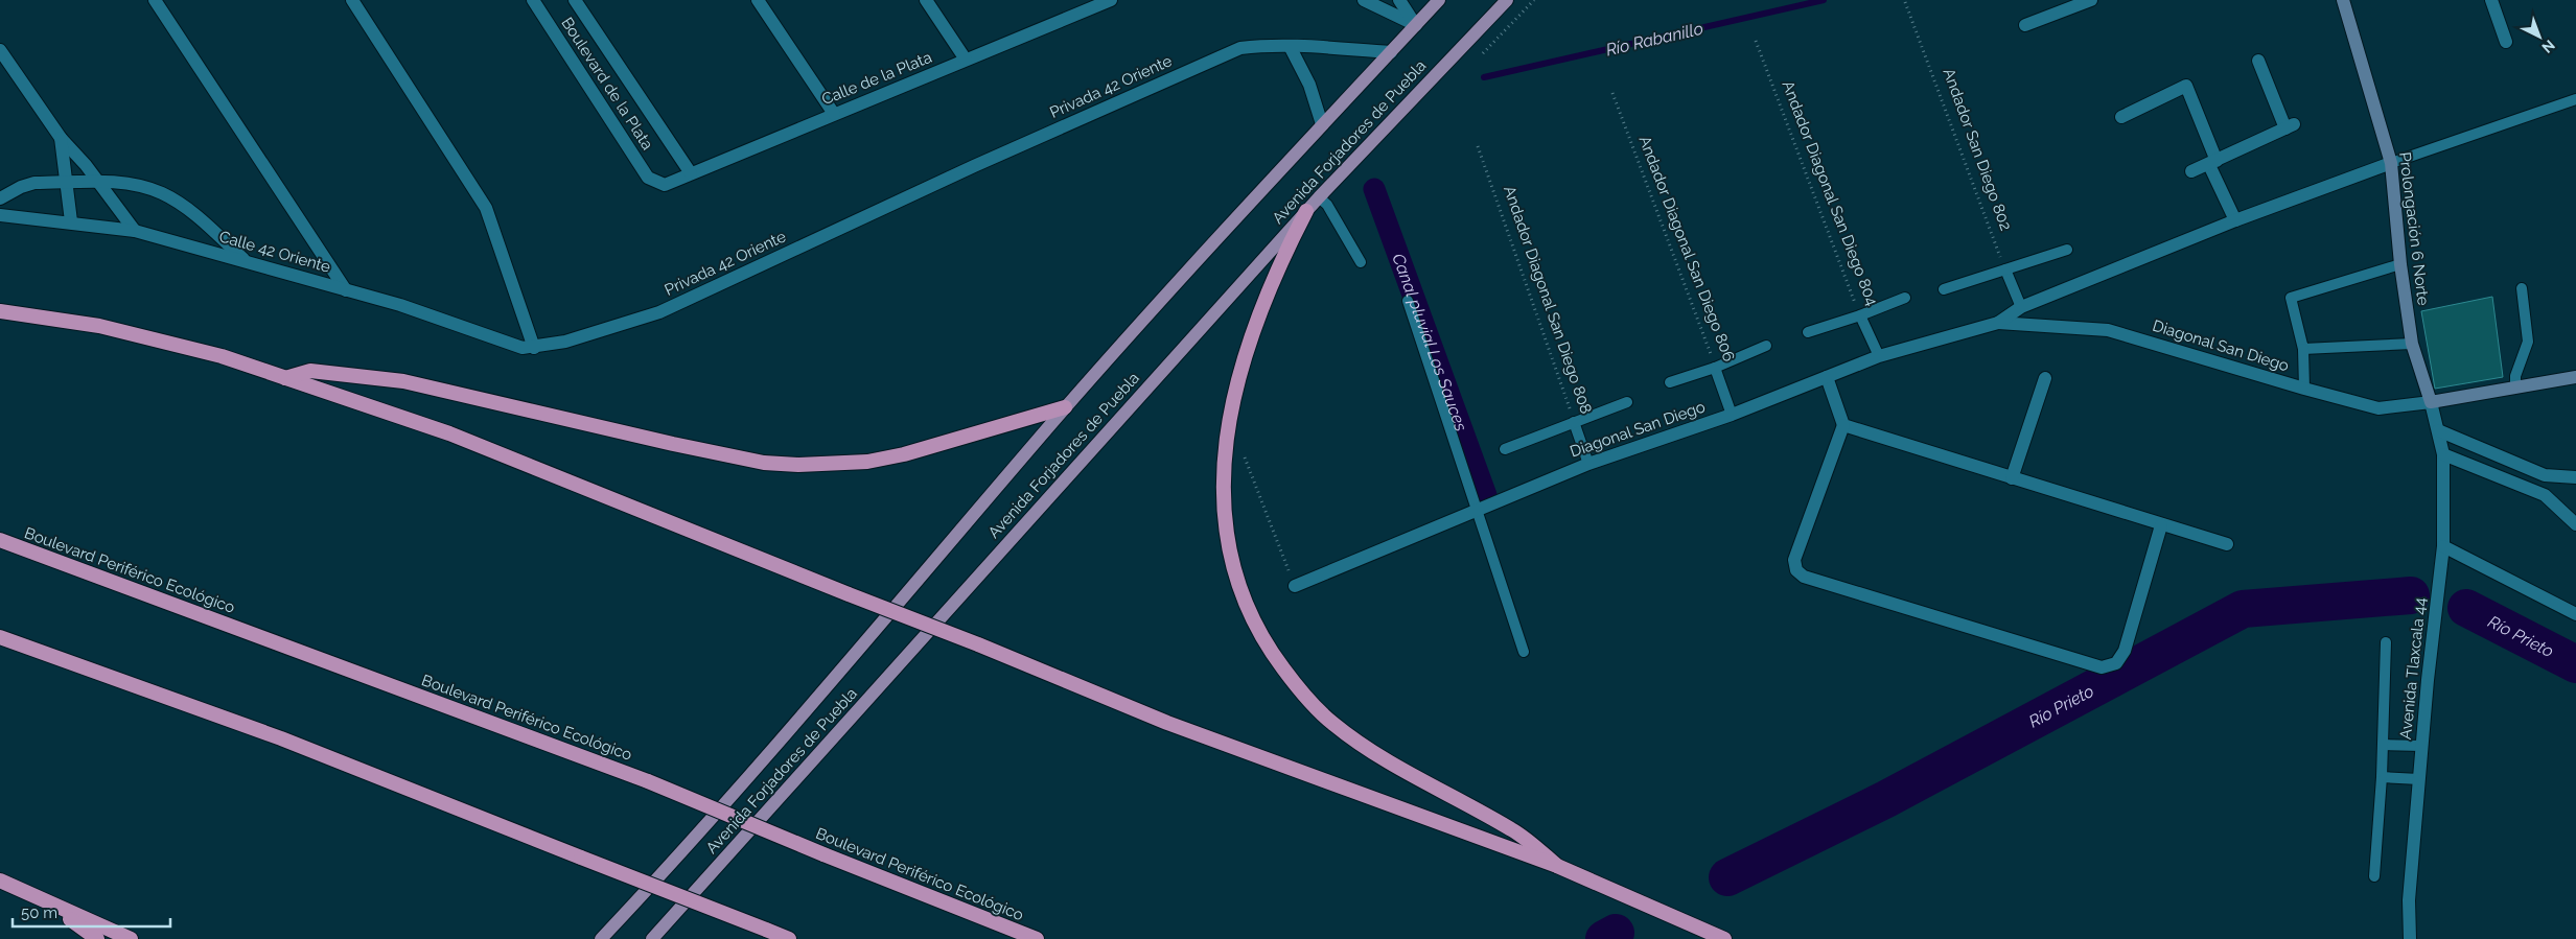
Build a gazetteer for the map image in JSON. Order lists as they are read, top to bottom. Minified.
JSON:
{"streets":{"highway":["Boulevard Periférico Ecológico"],"main road":["Avenida Forjadores de Puebla","Prolongación 6 Norte"],"street":["Calle de la Plata","Boulevard de la Plata","Privada 42 Oriente","Calle 42 Oriente","Diagonal San Diego","Avenida Tlaxcala 44"],"lane":["Andador Diagonal San Diego 804","Andador Diagonal San Diego 806","Andador Diagonal San Diego 808"],"path":["Andador San Diego 802"]},"crossings":[["Calle de la Plata","Boulevard de la Plata"],["Privada 42 Oriente","Avenida Forjadores de Puebla"],["Privada 42 Oriente","Calle 42 Oriente"],["Andador Diagonal San Diego 804","Diagonal San Diego"],["Prolongación 6 Norte","Diagonal San Diego"],["Prolongación 6 Norte","Avenida Tlaxcala 44"],["Andador Diagonal San Diego 806","Diagonal San Diego"],["Andador Diagonal San Diego 808","Diagonal San Diego"],["Diagonal San Diego","Avenida Tlaxcala 44"]],"water":["Río Rabanillo","Canal pluvial Los Sauces","Río Prieto"],"scale_bar":"50 m","north":"bottom right"}
